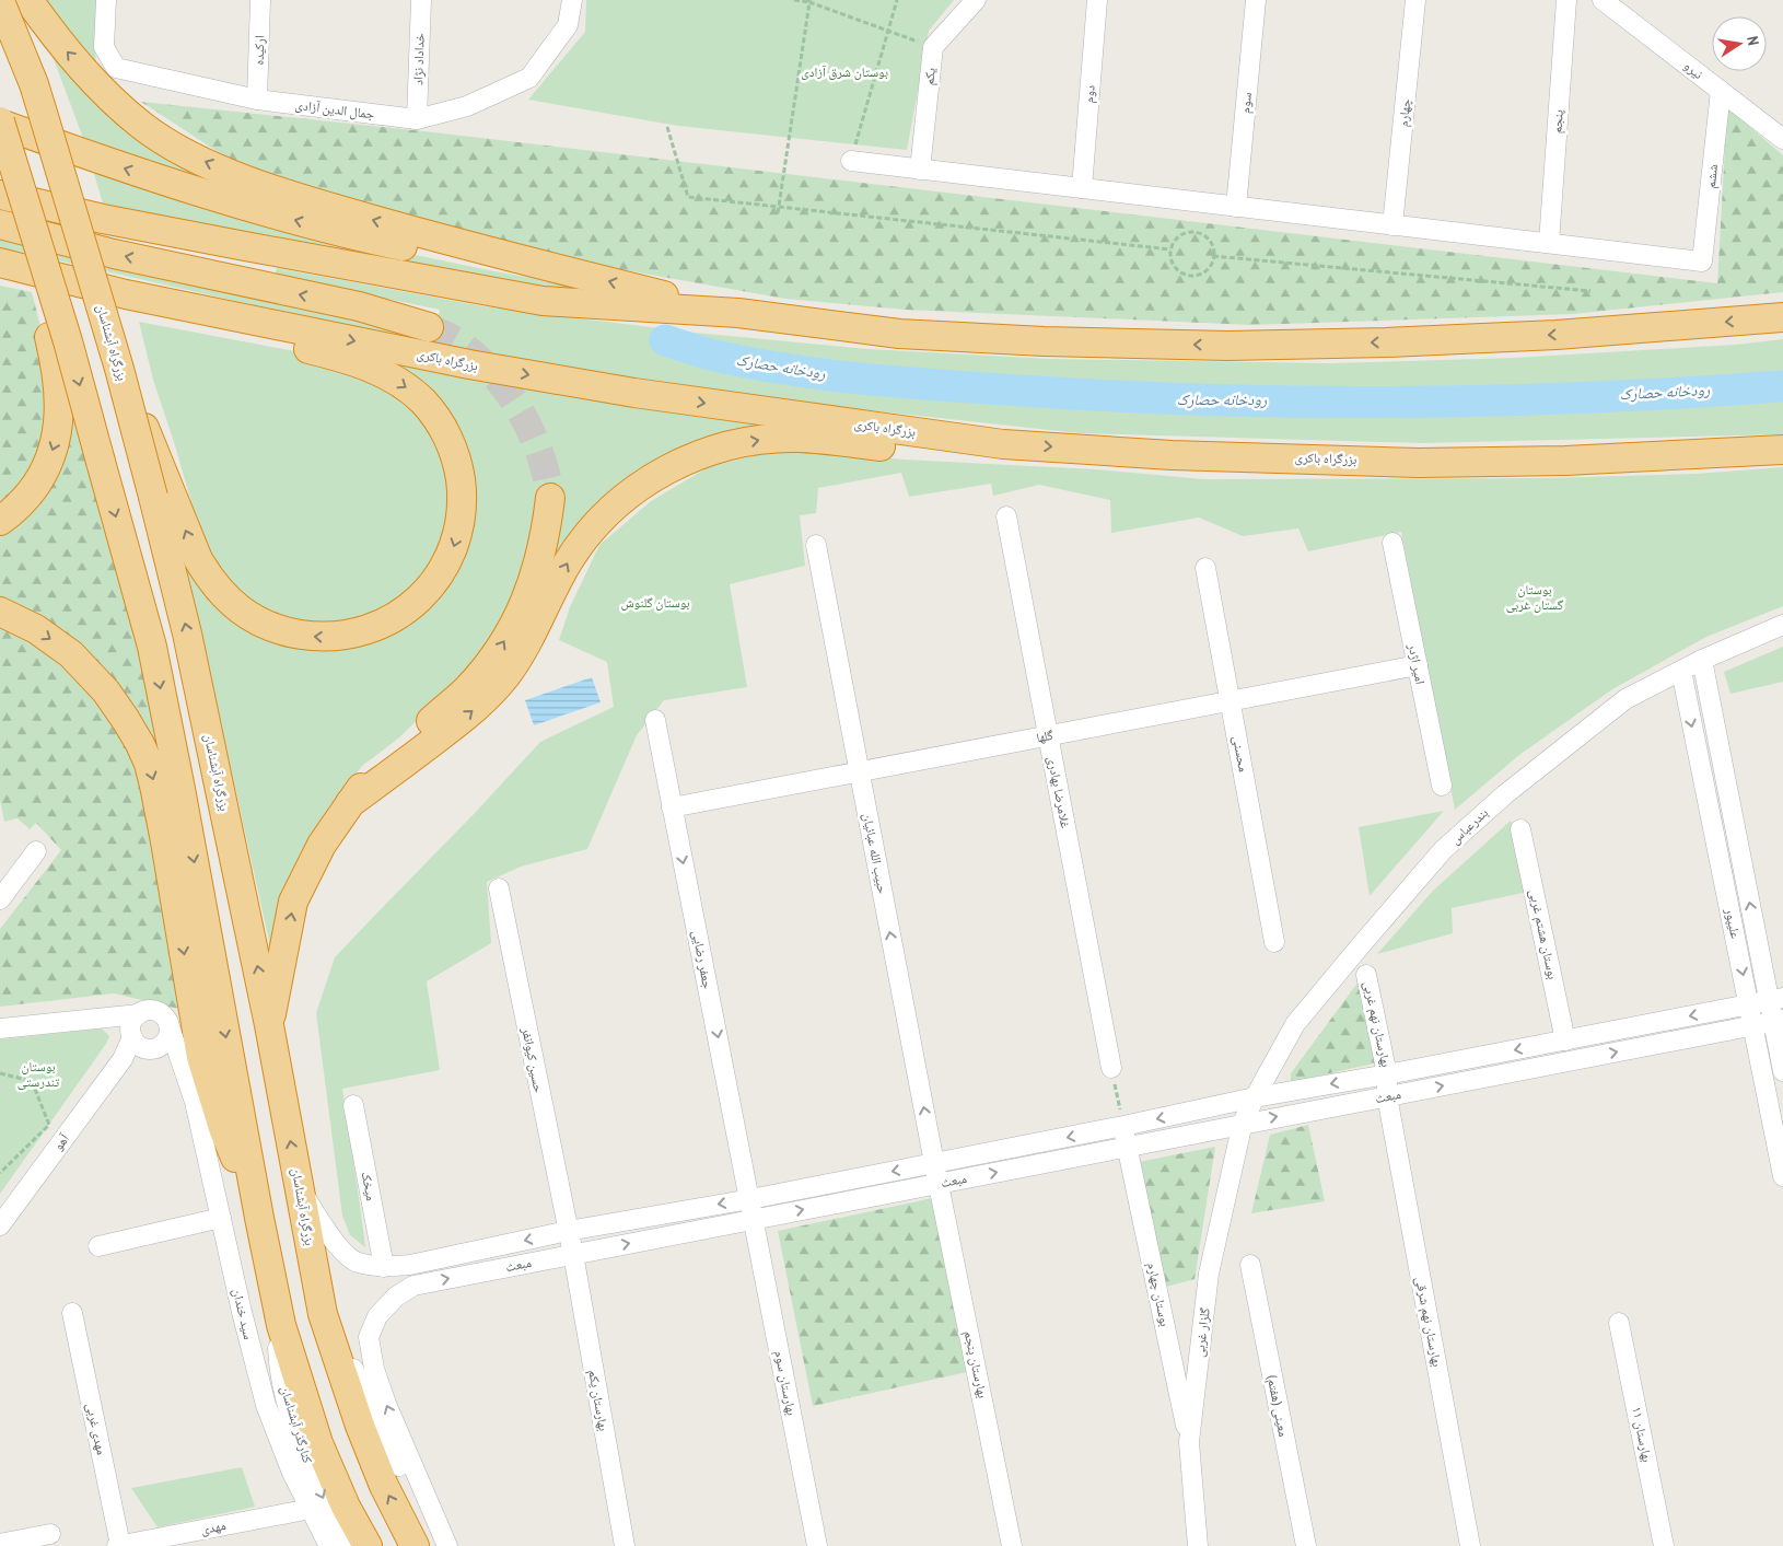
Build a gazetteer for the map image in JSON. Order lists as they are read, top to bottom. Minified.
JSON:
{"streets":{"highway":["بزرگراه آبشناسان","بزرگراه باکری"],"street":["ارکیده","خداداد نژاد","نیرو","یکم","دوم","سوم","جمال الدین آزادی","چهارم","پنجم","ششم","امیر اژدر","گلها","محسنی","غلامرضا بهادری","بندرعباس","حبیب الله عبائیان","علیپور","بوستان هشتم غربی","جعفر رضایی","بهارستان نهم غربی","حسین کیوانفر","مبعث","آهو","میخک","بوستان چهارم","سید خندان","بهارستان نهم شرقی","گلزار غربی","بهارستان پنجم","بهارستان سوم","بهارستان یکم","معینی (هفتم)","کنارگذر آبشناسان","مهدی غربی","بهارستان ۱۱","مهدی"]},"crossings":[["ارکیده","جمال الدین آزادی"],["خداداد نژاد","جمال الدین آزادی"],["نیرو","ششم"],["پنجم","ششم"],["بزرگراه آبشناسان","مبعث"],["امیر اژدر","گلها"],["گلها","محسنی"],["گلها","غلامرضا بهادری"],["گلها","حبیب الله عبائیان"],["گلها","جعفر رضایی"],["بندرعباس","علیپور"],["بندرعباس","مبعث"],["بندرعباس","گلزار غربی"],["حبیب الله عبائیان","مبعث"],["حبیب الله عبائیان","بهارستان پنجم"],["علیپور","مبعث"],["بوستان هشتم غربی","مبعث"],["جعفر رضایی","مبعث"],["جعفر رضایی","بهارستان سوم"],["بهارستان نهم غربی","مبعث"],["بهارستان نهم غربی","بهارستان نهم شرقی"],["حسین کیوانفر","مبعث"],["حسین کیوانفر","بهارستان یکم"],["مبعث","میخک"],["مبعث","بوستان چهارم"],["مبعث","بهارستان نهم شرقی"],["مبعث","گلزار غربی"],["مبعث","بهارستان پنجم"],["مبعث","بهارستان سوم"],["مبعث","بهارستان یکم"],["آهو","سید خندان"],["بوستان چهارم","گلزار غربی"],["سید خندان","مهدی"],["مهدی غربی","مهدی"]],"one_way":["حبیب الله عبائیان","جعفر رضایی"],"water":["رودخانه حصارک"],"parks":["بوستان شرق آزادی","بوستان گستان غربی","بوستان گلنوش","بوستان تندرستی"],"north":"right"}
